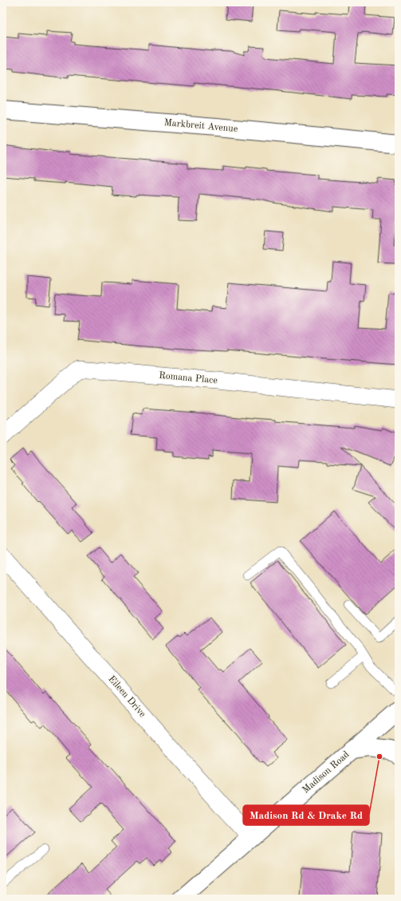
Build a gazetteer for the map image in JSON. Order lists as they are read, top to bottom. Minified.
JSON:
{"streets":{"street":["Markbreit Avenue","Romana Place","Eileen Drive","Madison Road"]},"crossings":[["Eileen Drive","Madison Road"]],"places":["Madison Rd & Drake Rd"]}
